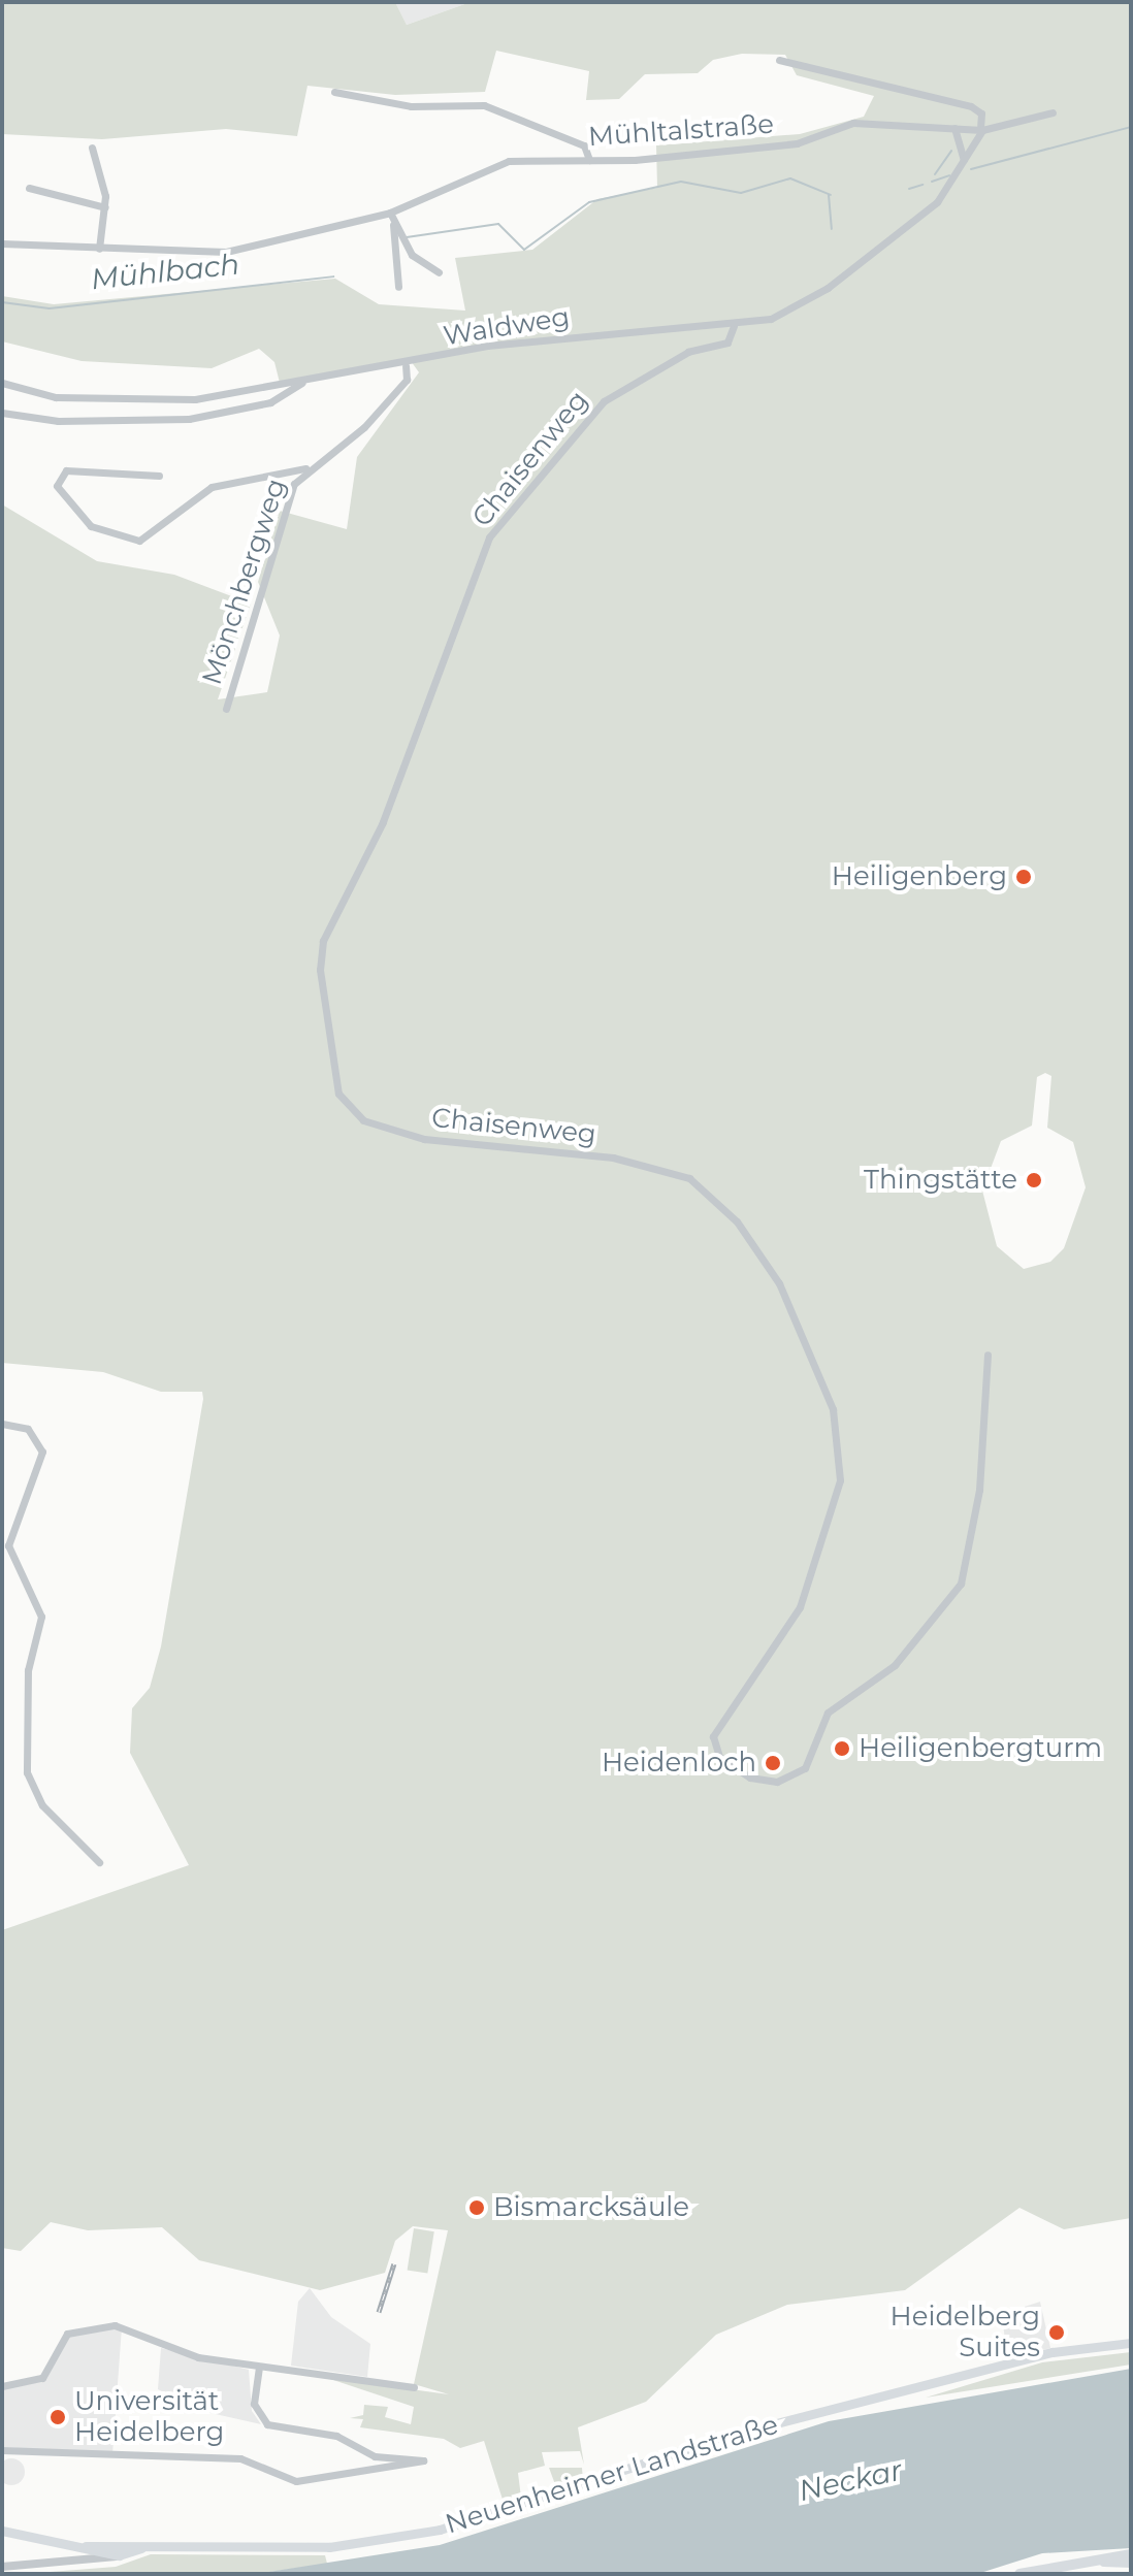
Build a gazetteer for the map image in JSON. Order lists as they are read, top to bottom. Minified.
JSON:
{"streets":{"main road":["Neuenheimer Landstraße"],"street":["Mühltalstraße","Waldweg","Chaisenweg","Mönchbergweg"]},"crossings":[["Mühltalstraße","Waldweg"],["Waldweg","Chaisenweg"],["Waldweg","Mönchbergweg"]],"water":["Mühlbach","Neckar"],"places":["Heiligenberg","Thingstätte","Heiligenbergturm","Heidenloch","Bismarcksäule","Heidelberg Suites","Universität Heidelberg"]}
